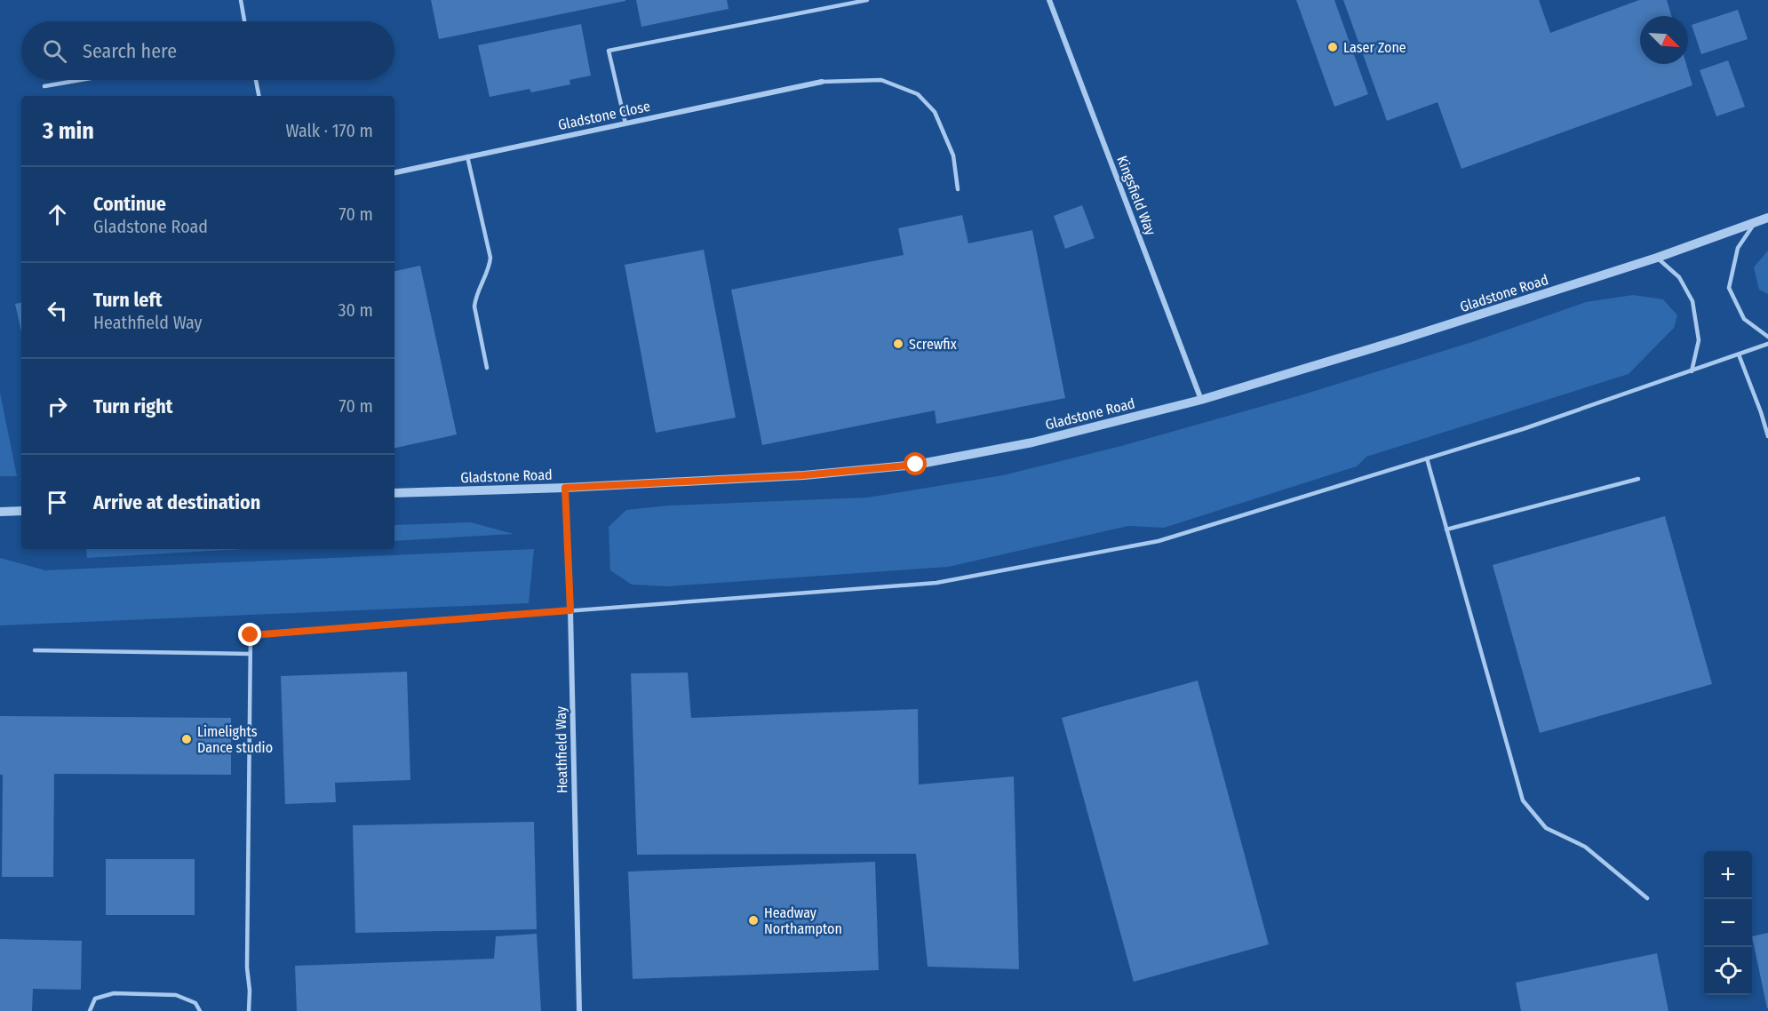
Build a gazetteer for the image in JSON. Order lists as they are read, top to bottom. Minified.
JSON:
{"streets":{"street":["Gladstone Close","Kingsfield Way","Gladstone Road","Heathfield Way"]},"crossings":[["Kingsfield Way","Gladstone Road"],["Gladstone Road","Heathfield Way"]],"places":["Laser Zone","Screwfix","Limelights Dance studio","Headway Northampton"],"north":"bottom right","page":{"search":"Search here","heading":["3 min","Walk · 170 m"],"list":[["Continue","Gladstone Road","70 m"],["Turn left","Heathfield Way","30 m"],["Turn right","70 m"],"Arrive at destination"],"map_buttons":["+","−"]}}
